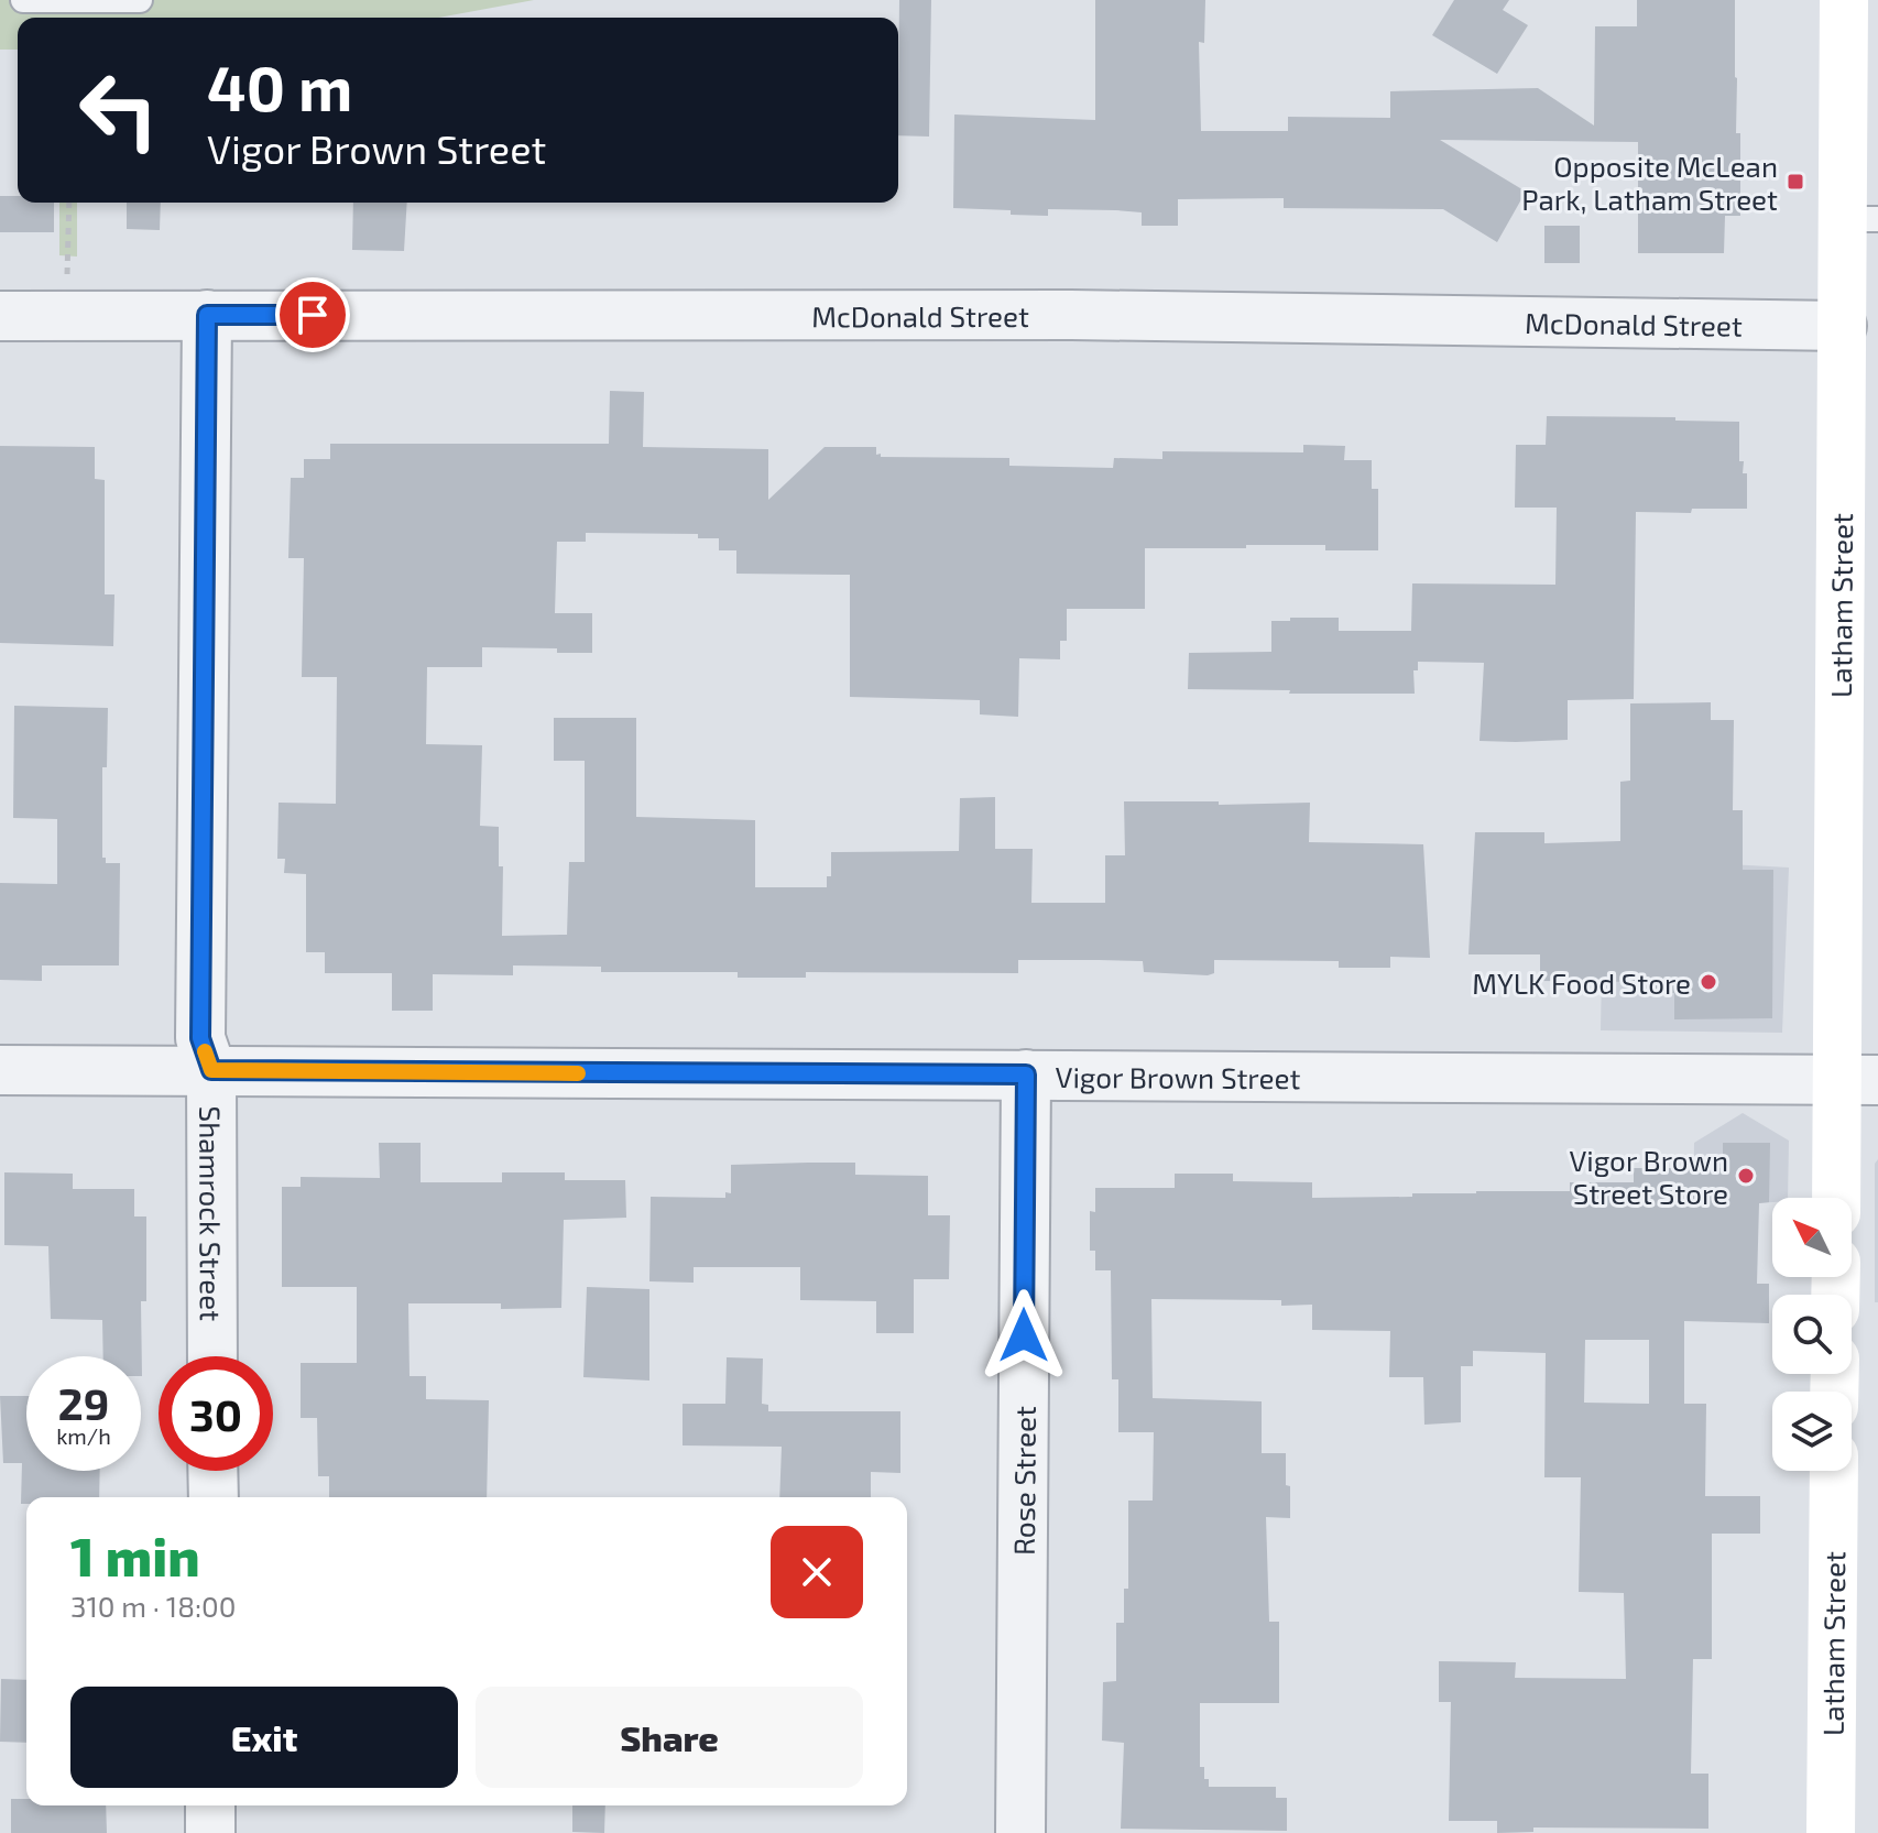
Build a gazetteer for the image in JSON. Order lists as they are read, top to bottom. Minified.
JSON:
{"streets":{"main road":["Latham Street"],"street":["McDonald Street","Vigor Brown Street","Shamrock Street","Rose Street"]},"crossings":[["McDonald Street","Latham Street"],["McDonald Street","Shamrock Street"],["Latham Street","Vigor Brown Street"],["Vigor Brown Street","Shamrock Street"],["Vigor Brown Street","Rose Street"]],"places":{"transit":["Opposite McLean Park, Latham Street"],"other":["MYLK Food Store","Vigor Brown Street Store"]},"north":"top left","page":{"turn":["40 m","Vigor Brown Street"],"speed":"29 km/h","limit":"30","heading":["1 min","310 m · 18:00"],"buttons":["Exit","Share"]}}
